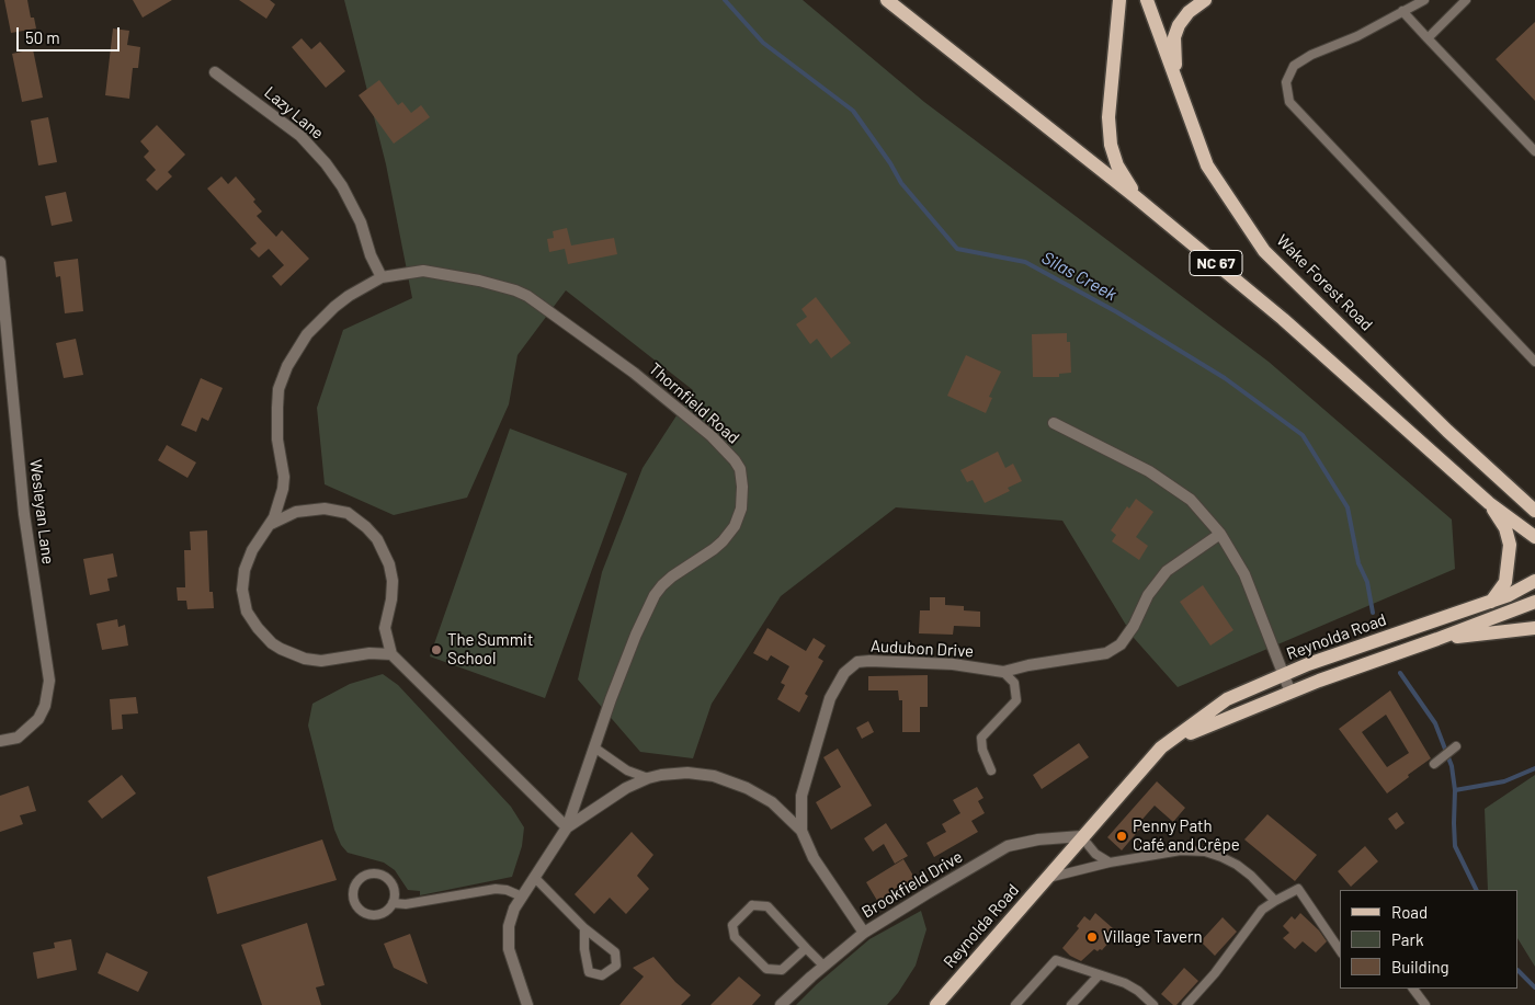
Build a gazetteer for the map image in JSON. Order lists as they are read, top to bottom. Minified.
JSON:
{"streets":{"main road":["NC 67","Wake Forest Road","Reynolda Road"],"street":["Lazy Lane","Thornfield Road","Wesleyan Lane","Audubon Drive","Brookfield Drive"]},"crossings":[["Lazy Lane","Thornfield Road"],["NC 67","Wake Forest Road"],["Reynolda Road","Brookfield Drive"]],"water":["Silas Creek"],"places":["The Summit School","Penny Path Café and Crêpe","Village Tavern"],"legend":["Road","Park","Building"],"scale_bar":"50 m"}
